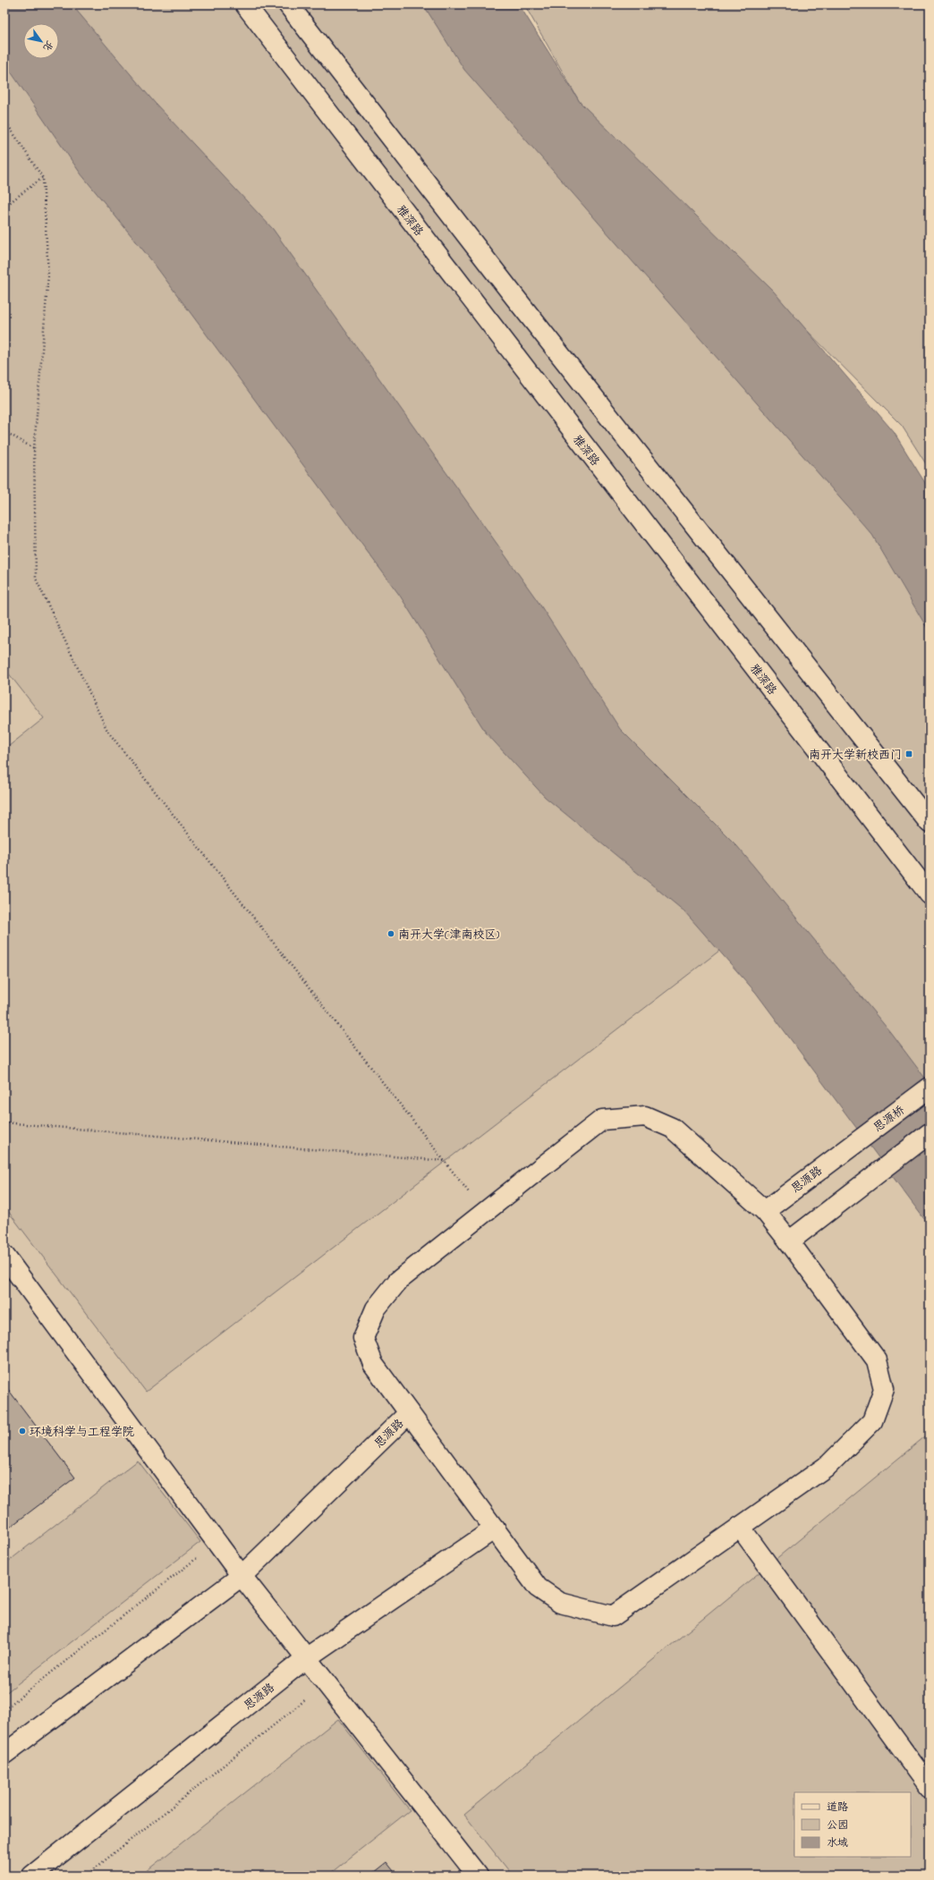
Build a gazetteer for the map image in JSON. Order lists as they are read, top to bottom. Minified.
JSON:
{"streets":{"street":["雅深路","思源桥","思源路"]},"crossings":[["思源桥","思源路"]],"places":{"transit":["南开大学新校西门"],"other":["南开大学(津南校区)","环境科学与工程学院"]},"legend":["道路","公园","水域"],"north":"bottom right"}
